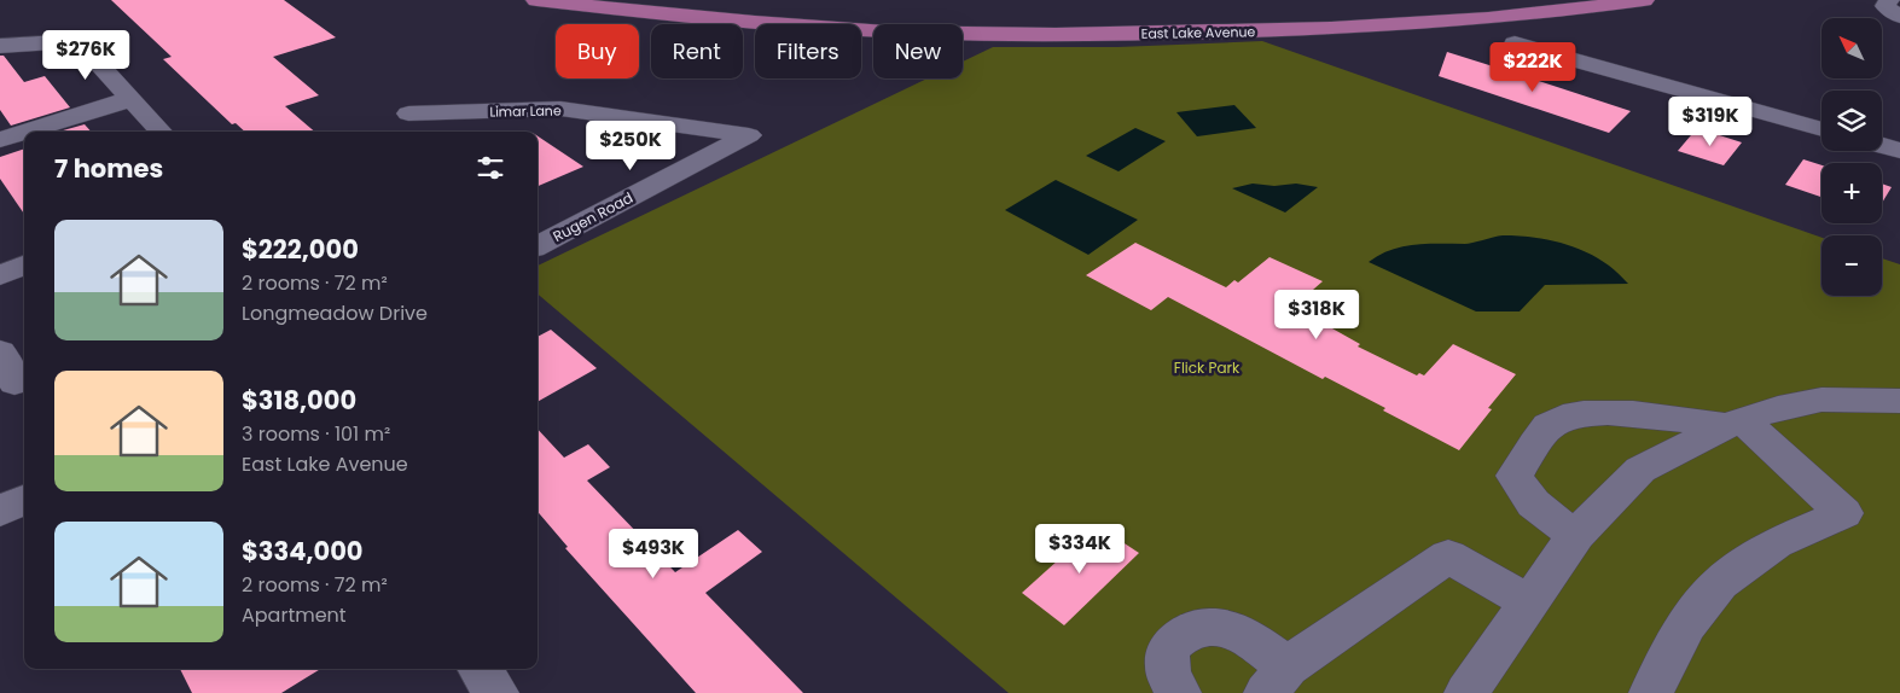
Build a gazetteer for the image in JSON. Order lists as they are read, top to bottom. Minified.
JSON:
{"streets":{"main road":["East Lake Avenue"],"street":["Limar Lane","Rugen Road"]},"crossings":[["Limar Lane","Rugen Road"]],"parks":["Flick Park"],"north":"top left","page":{"map_buttons":["+","−"],"chip":["Buy","Rent","Filters","New"],"price":["$276K","$222K","$319K","$250K","$318K","$334K","$493K"],"heading":"7 homes","list":[{"name":"$222,000","note":"2 rooms · 72 m² · Longmeadow Drive"},{"name":"$318,000","note":"3 rooms · 101 m² · East Lake Avenue"},{"name":"$334,000","note":"2 rooms · 72 m² · Apartment"}]}}
